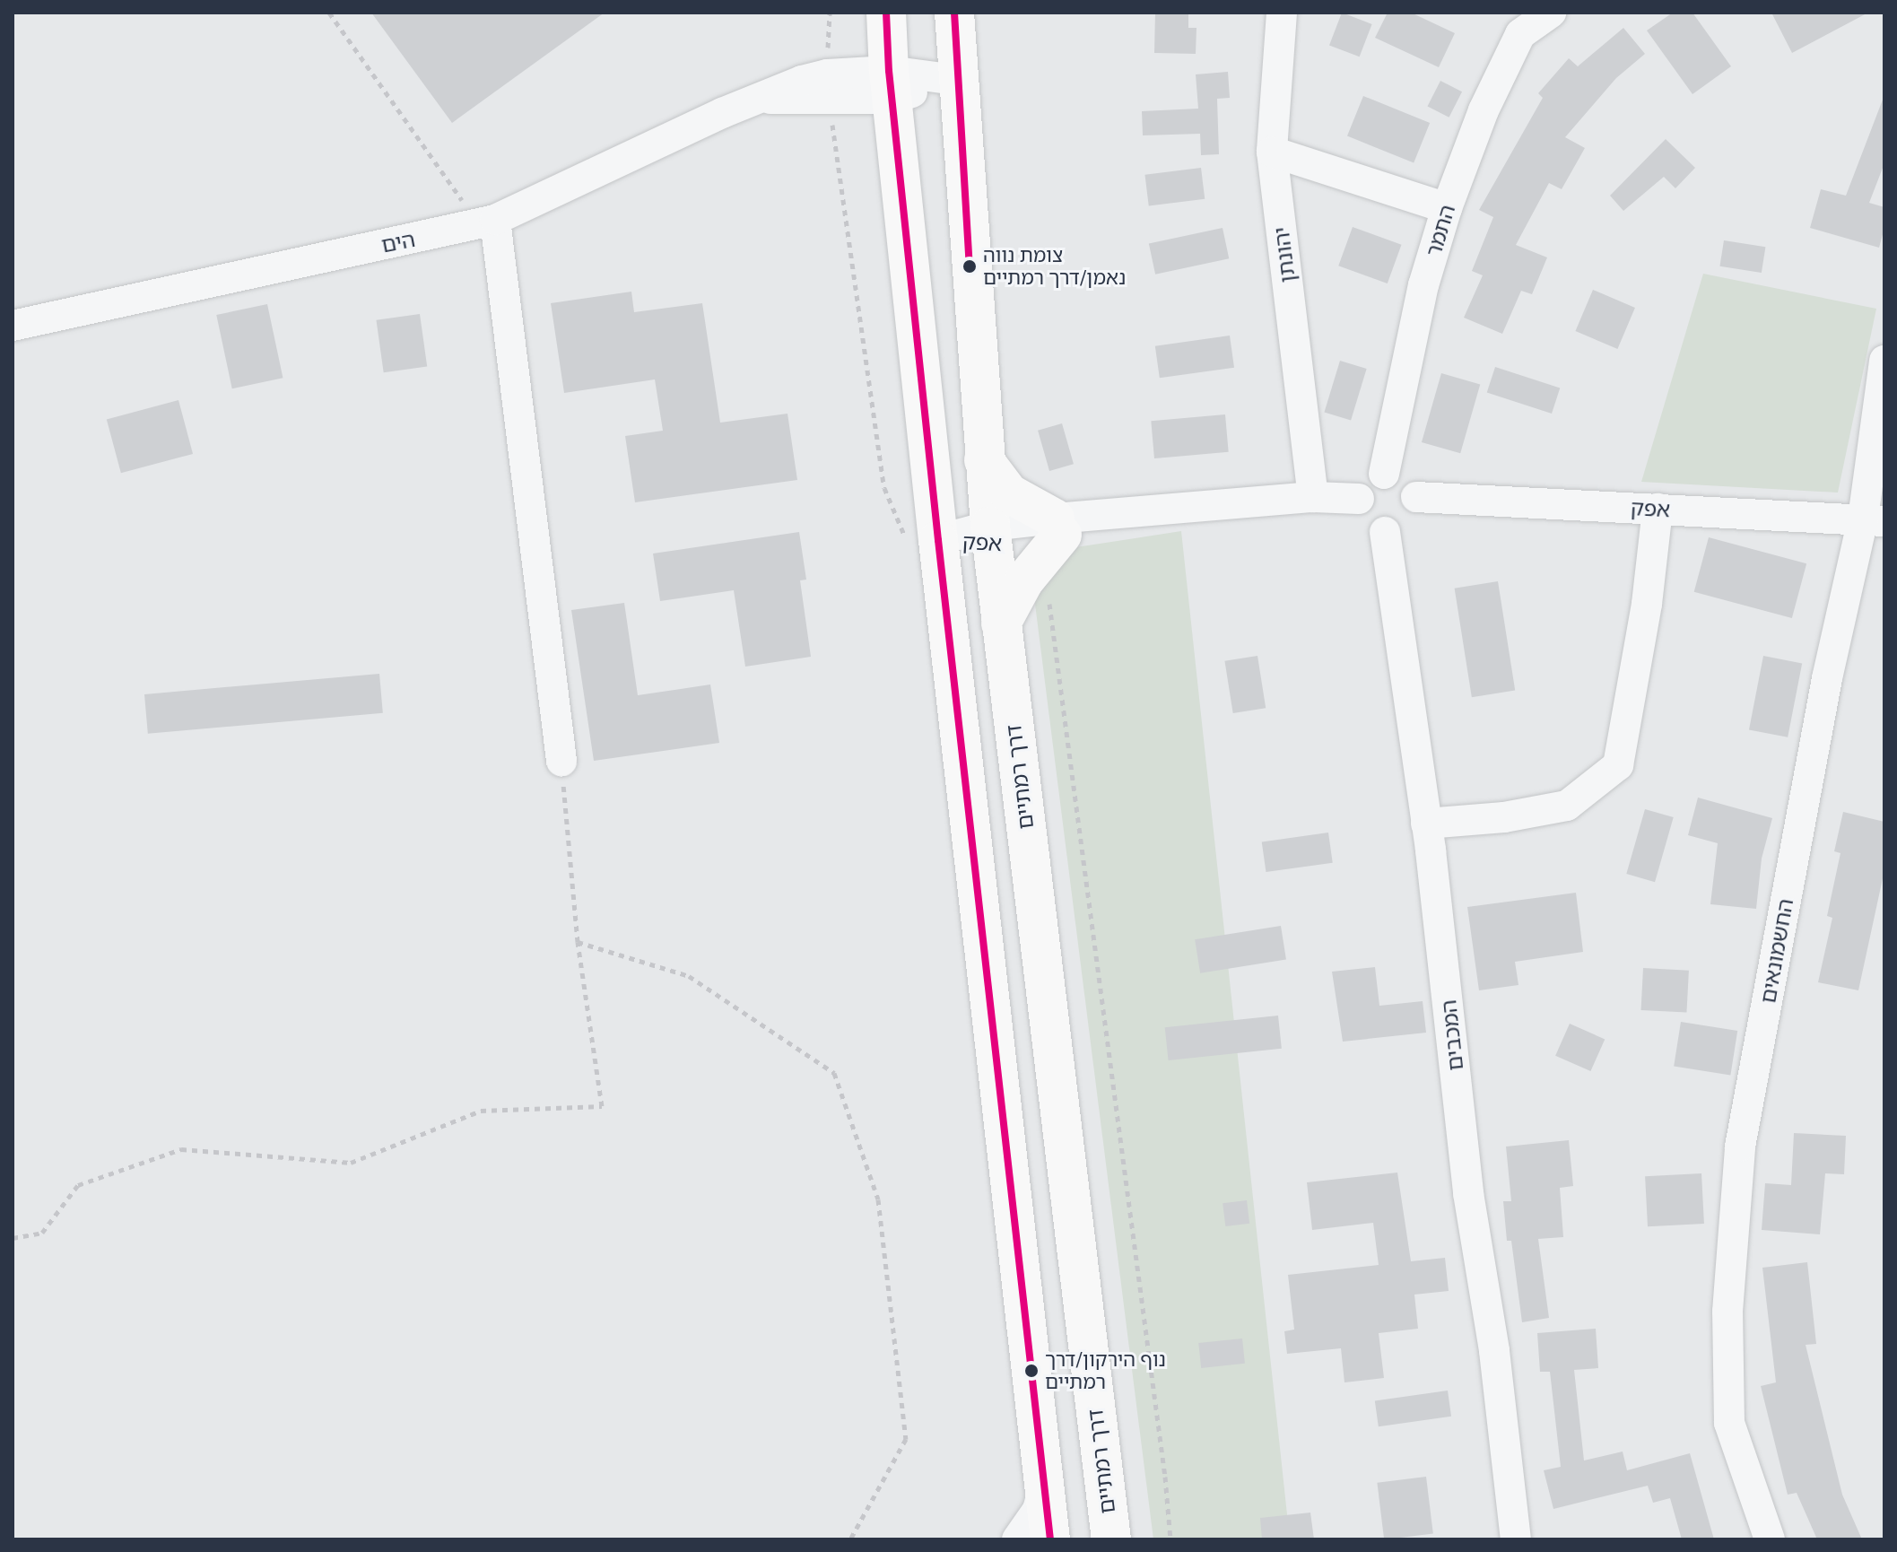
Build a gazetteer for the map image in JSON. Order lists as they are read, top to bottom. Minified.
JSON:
{"streets":{"main road":["דרך רמתיים"],"street":["התמר","הים","יהונתן","אפק","החשמונאים","המכבים"]},"crossings":[["התמר","אפק"],["התמר","המכבים"],["הים","דרך רמתיים"],["יהונתן","אפק"],["אפק","דרך רמתיים"],["אפק","החשמונאים"],["אפק","המכבים"]],"places":["צומת נווה נאמן/דרך רמתיים","נוף הירקון/דרך רמתיים"]}
